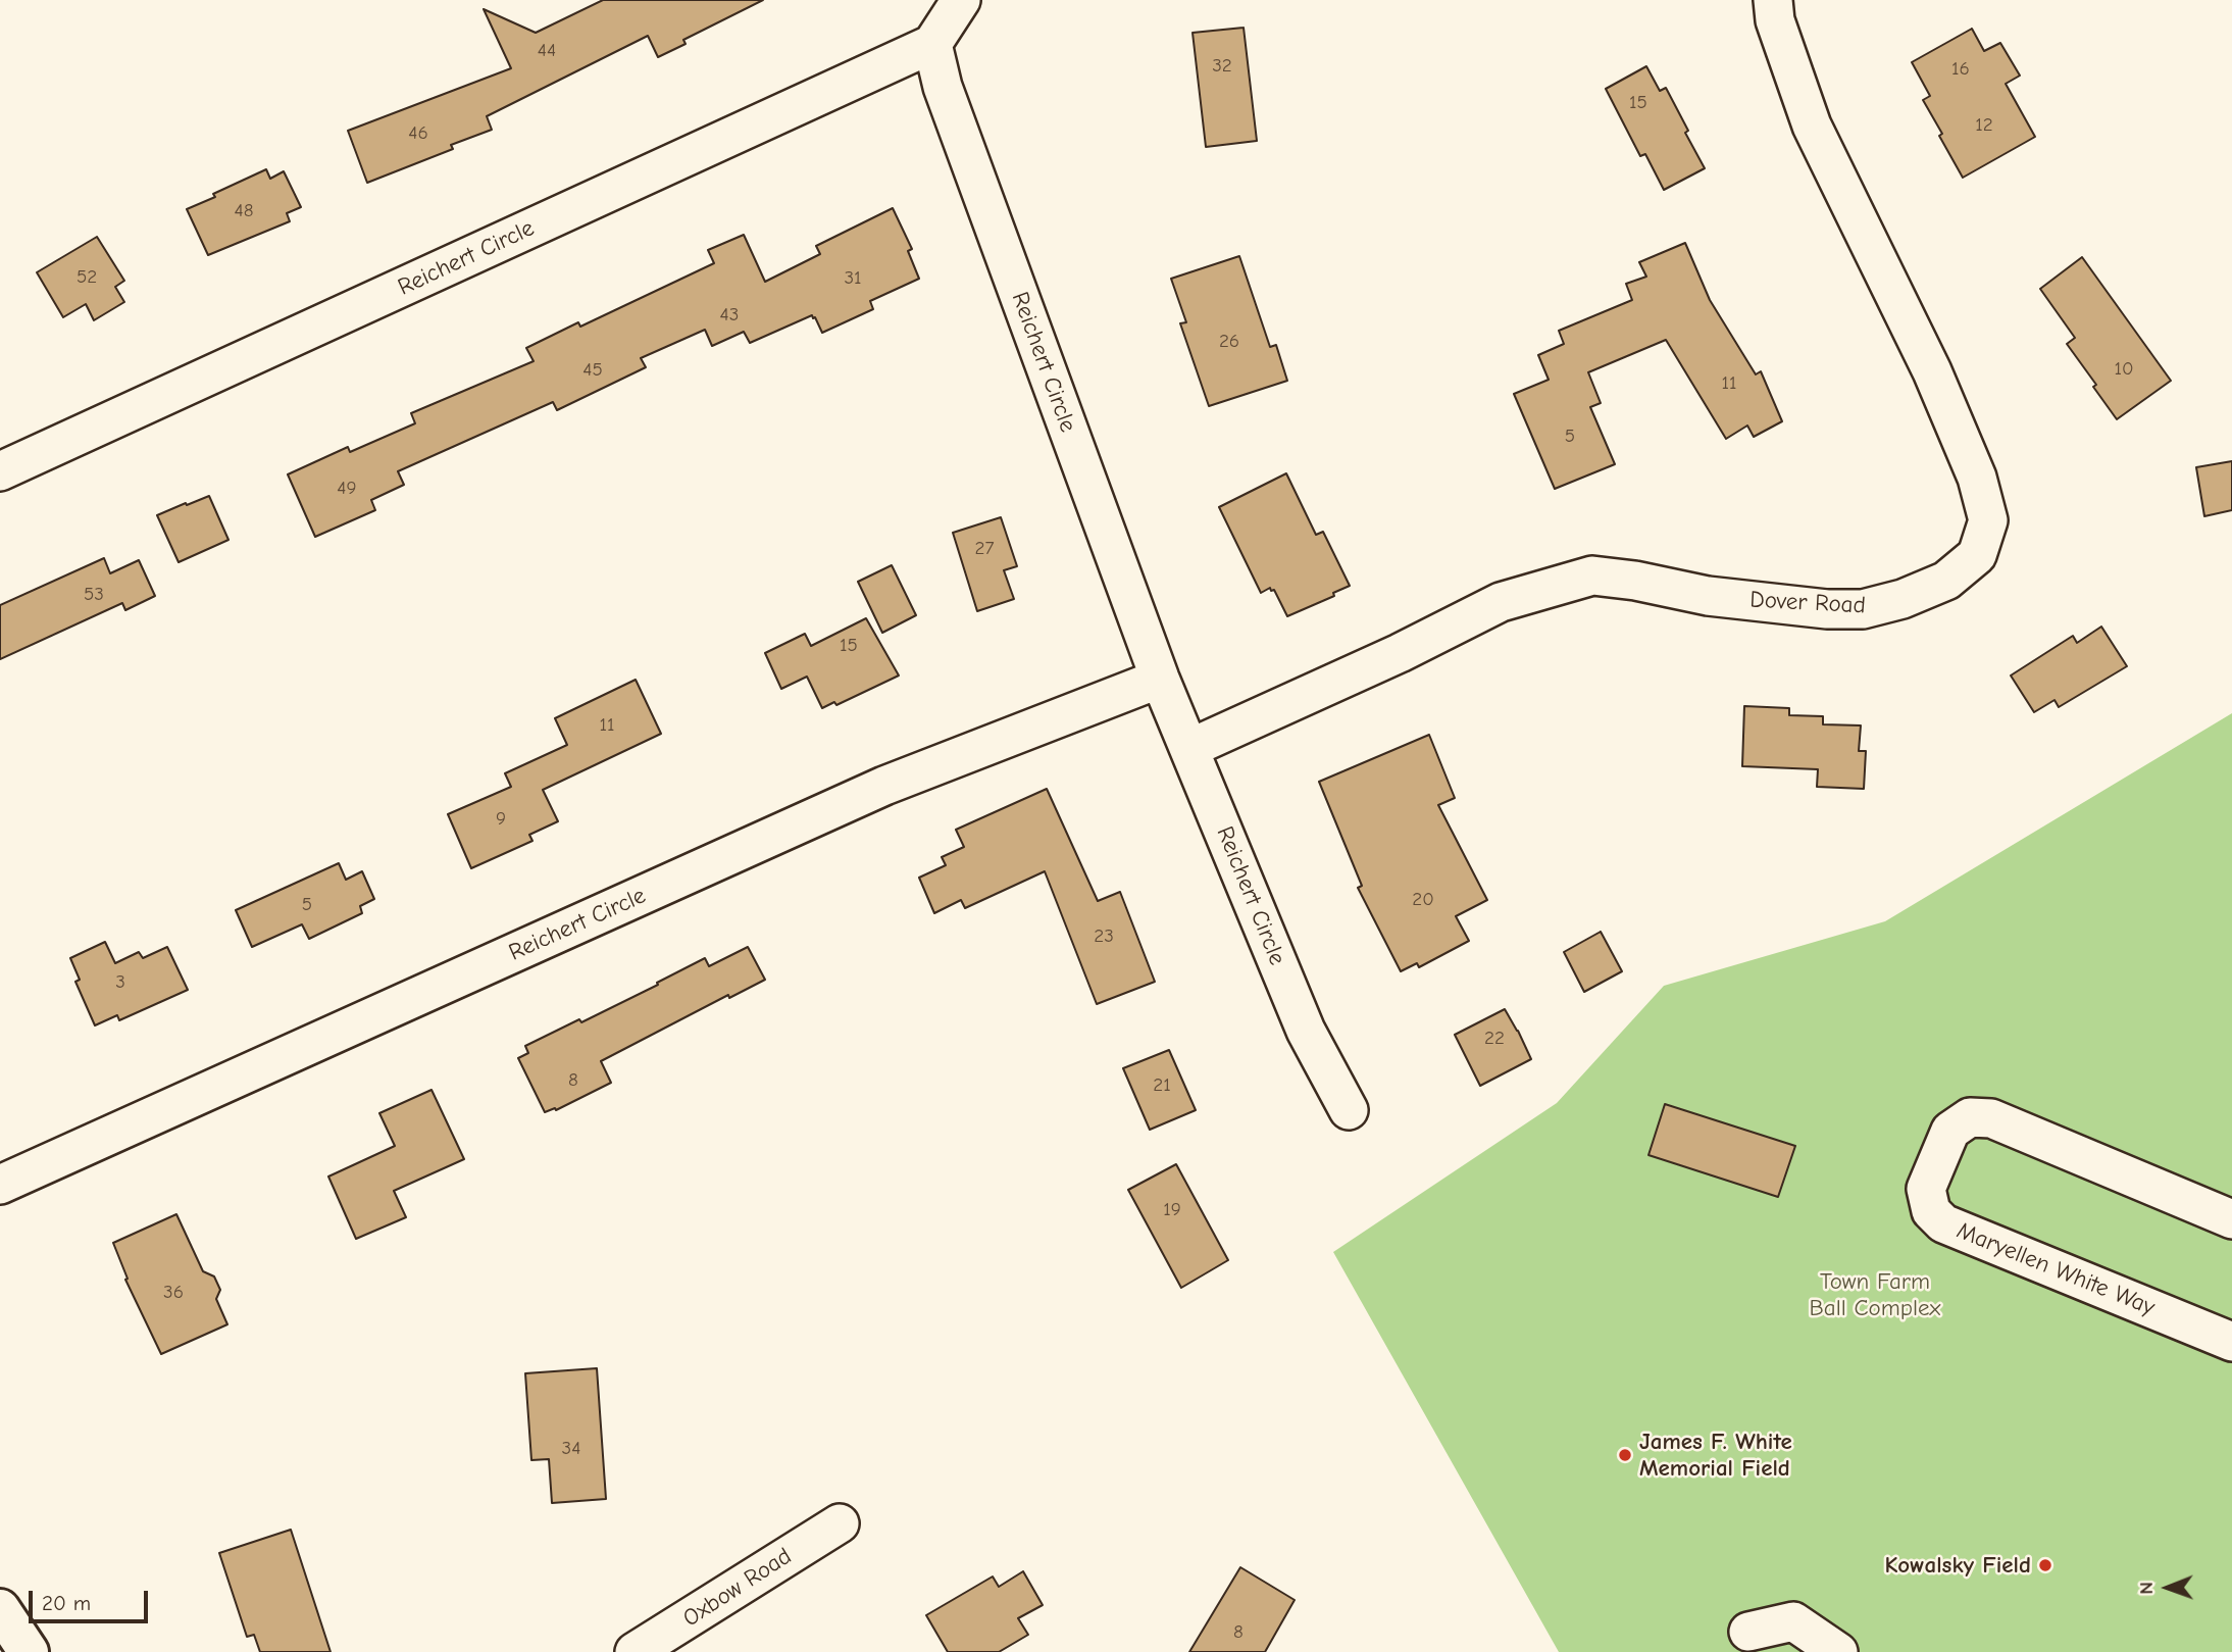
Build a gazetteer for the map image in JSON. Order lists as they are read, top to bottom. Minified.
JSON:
{"streets":{"street":["Reichert Circle","Dover Road","Maryellen White Way","Oxbow Road"]},"crossings":[["Reichert Circle","Dover Road"]],"parks":["Town Farm Ball Complex"],"places":["James F. White Memorial Field","Kowalsky Field"],"house_numbers":["44","32","16","15","12","46","48","52","31","43","26","10","45","11","5","49","27","53","15","11","9","20","5","23","3","22","8","21","19","36","34","8"],"scale_bar":"20 m","north":"left"}
